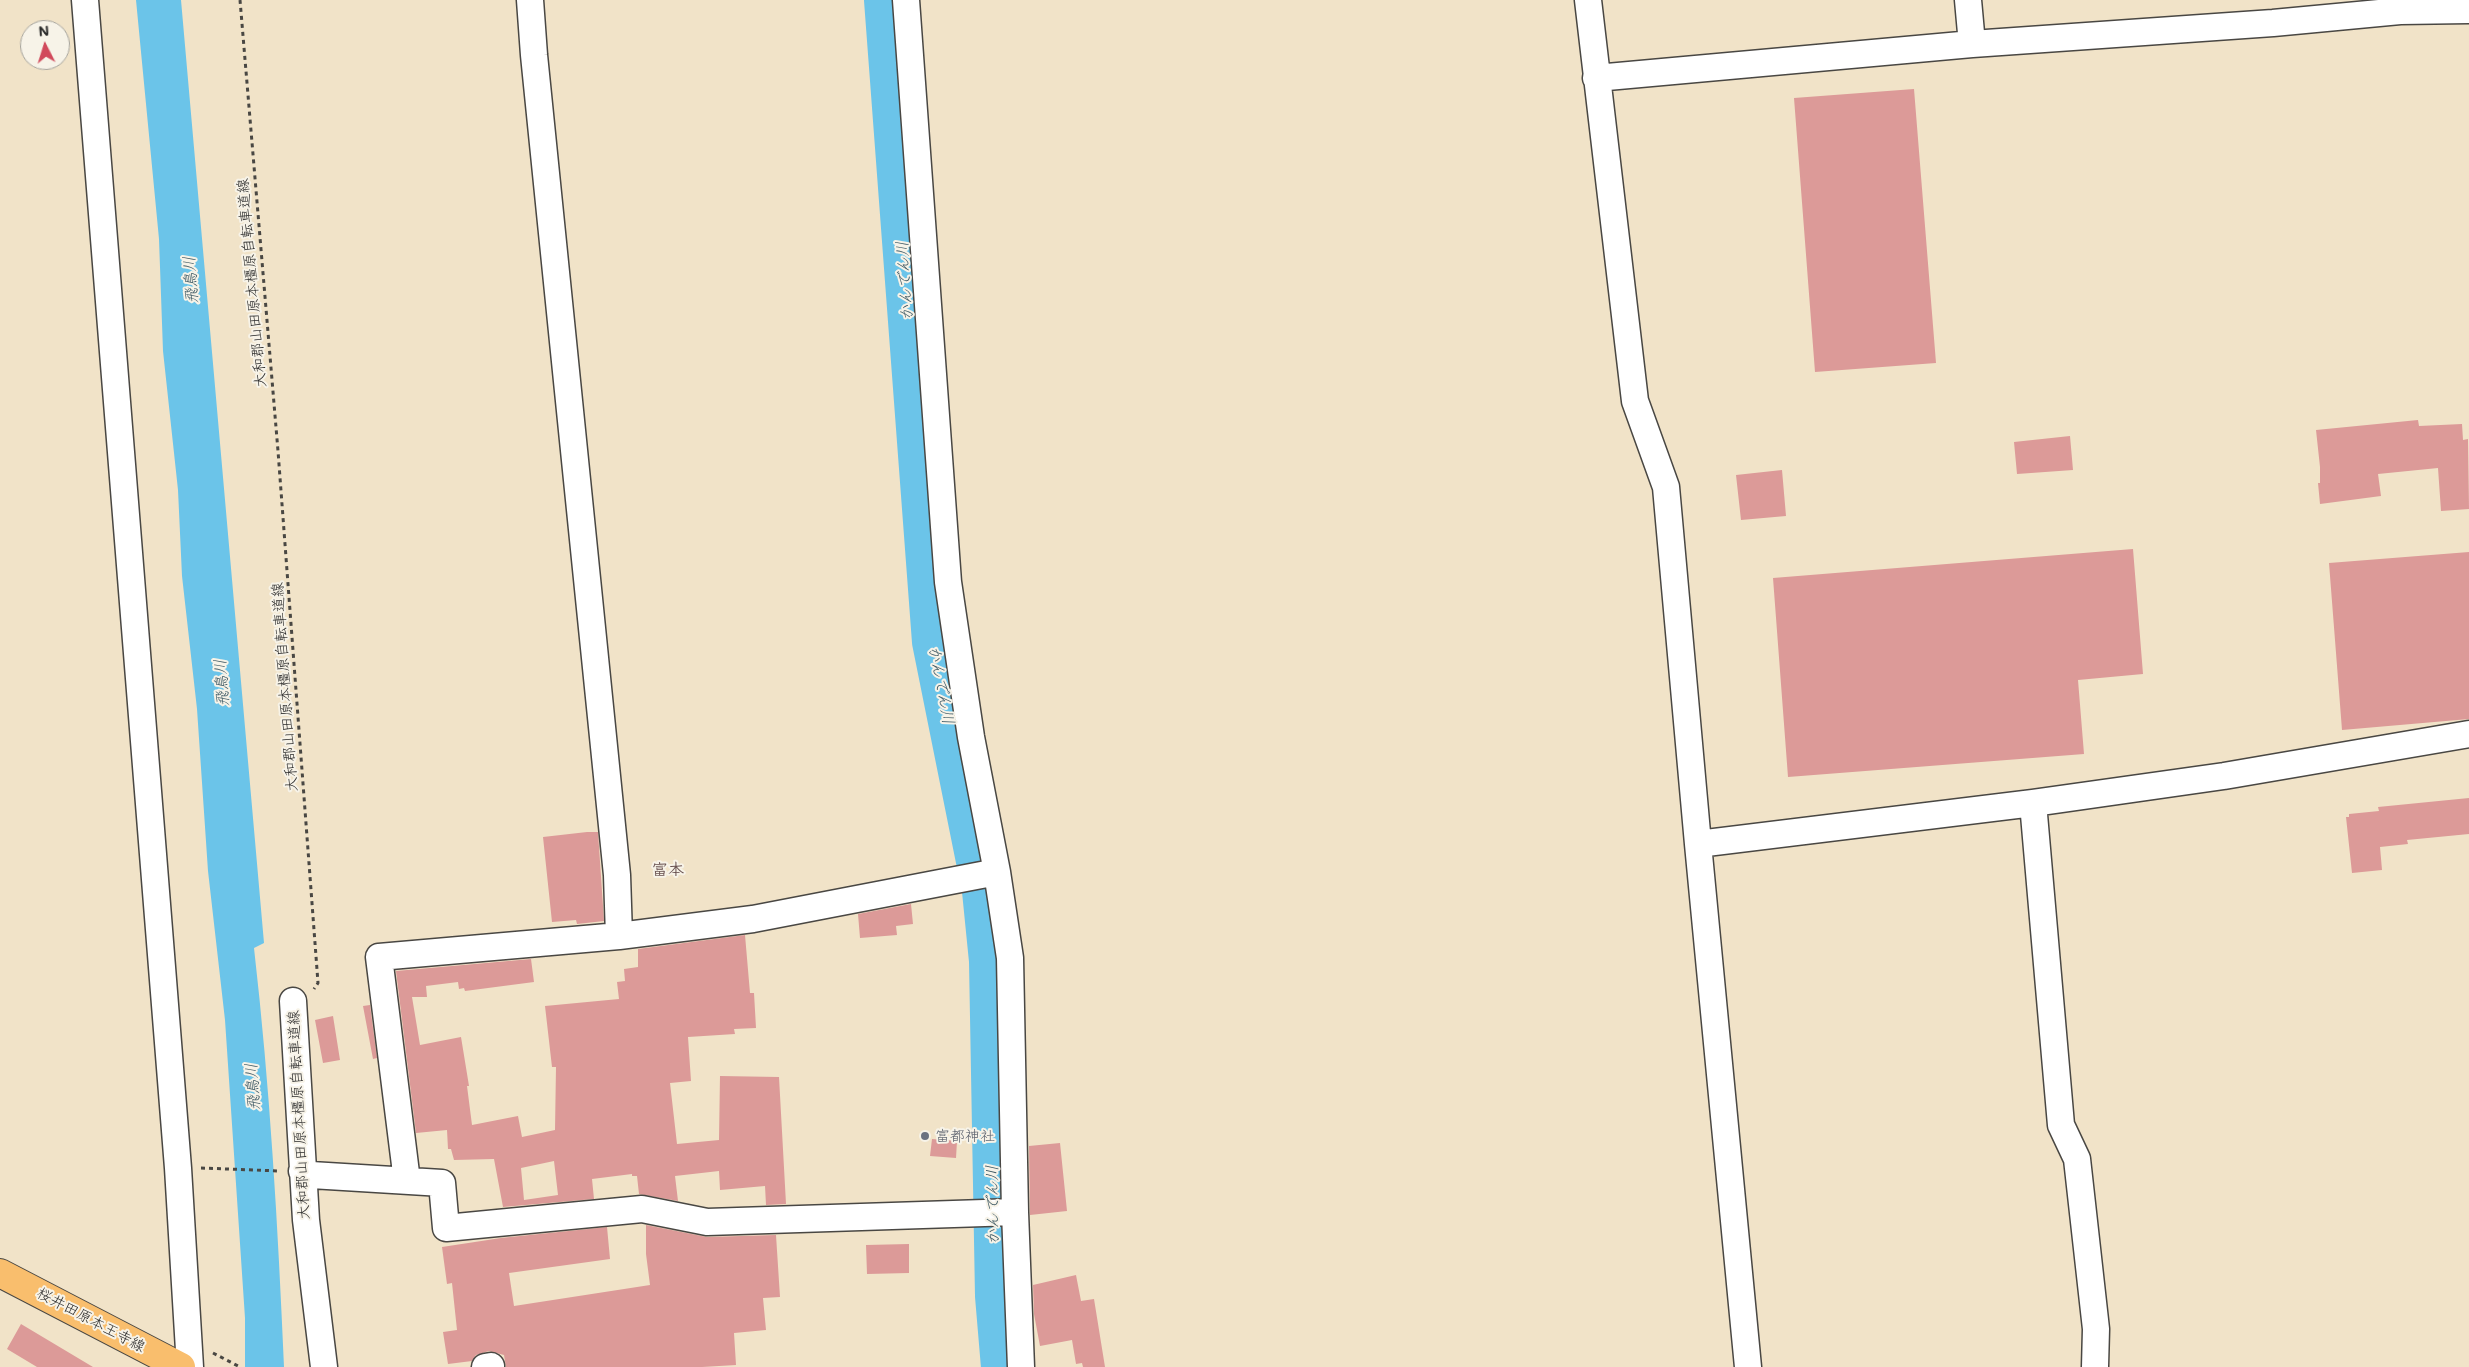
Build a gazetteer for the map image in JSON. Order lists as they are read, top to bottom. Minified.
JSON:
{"streets":{"main road":["桜井田原本王寺線"],"path":["大和郡山田原本橿原自転車道線"]},"districts":["富本"],"water":["飛鳥川","かんでん川"],"places":["富都神社"],"north":"top"}
